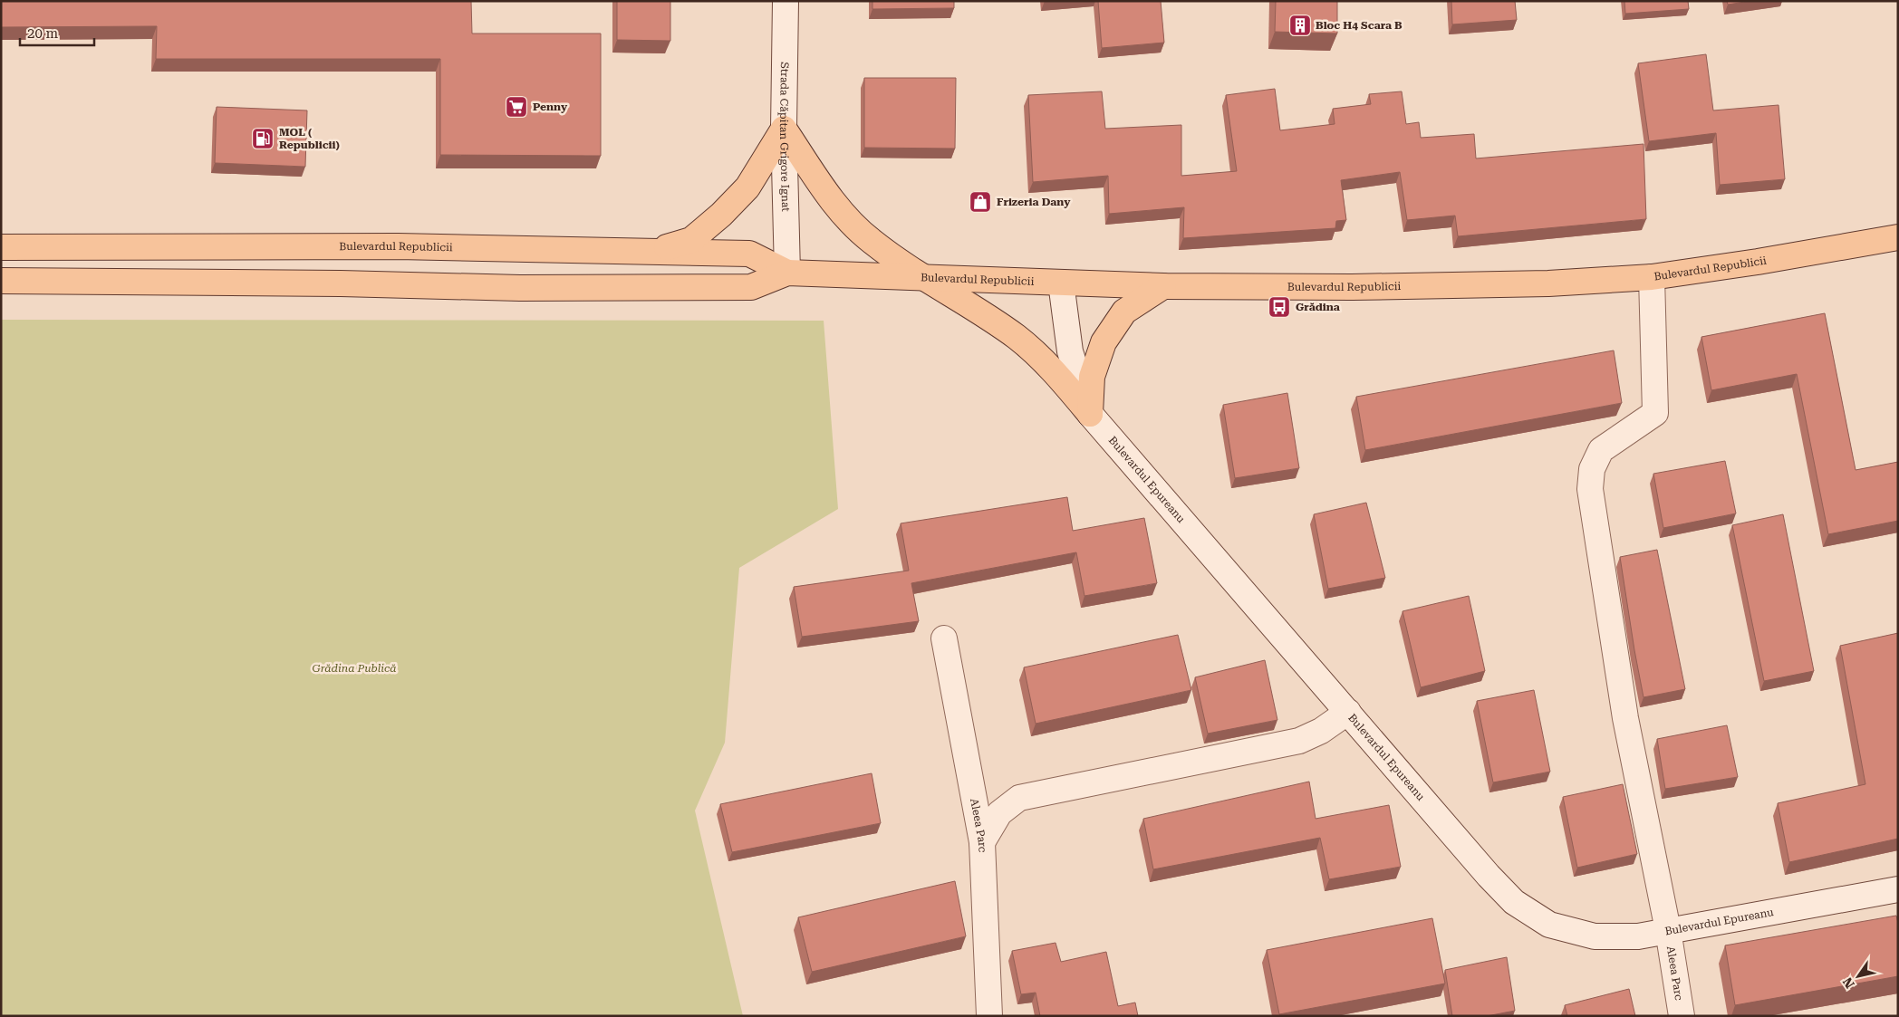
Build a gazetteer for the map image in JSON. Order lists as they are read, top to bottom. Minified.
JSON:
{"streets":{"main road":["Bulevardul Republicii"],"street":["Strada Căpitan Grigore Ignat","Bulevardul Epureanu","Aleea Parc"]},"crossings":[["Strada Căpitan Grigore Ignat","Bulevardul Republicii"],["Bulevardul Republicii","Bulevardul Epureanu"],["Bulevardul Republicii","Aleea Parc"],["Bulevardul Epureanu","Aleea Parc"]],"parks":["Grădina Publică"],"places":{"building":["Bloc H4 Scara B"],"supermarket":["Penny"],"fuel station":["MOL ( Republicii)"],"shop":["Frizeria Dany"],"bus stop":["Grădina"]},"scale_bar":"20 m","north":"bottom left"}
